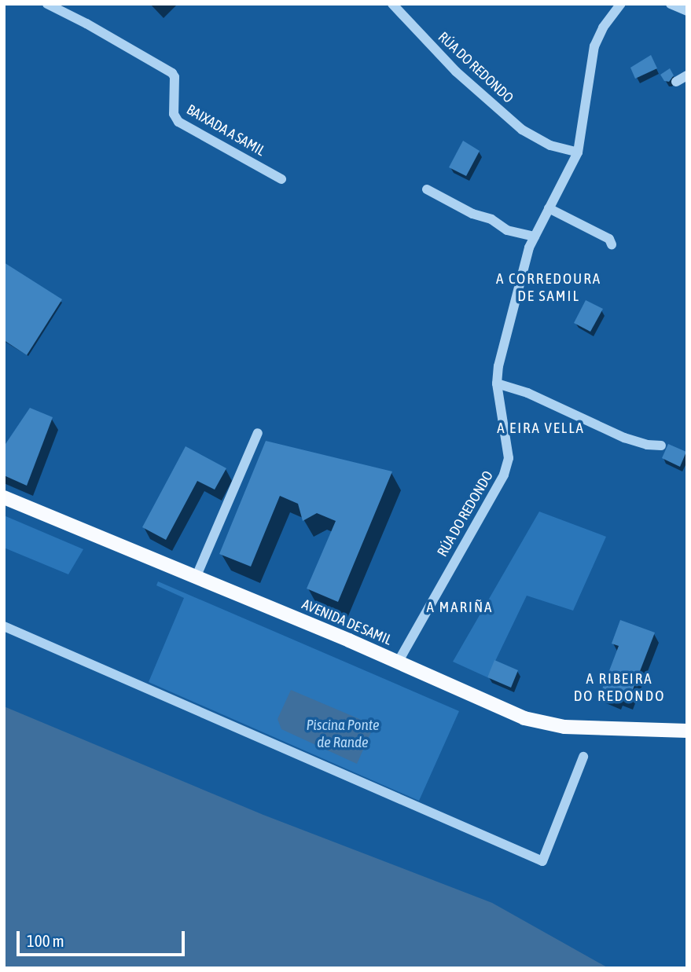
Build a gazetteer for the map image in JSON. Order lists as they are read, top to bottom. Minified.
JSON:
{"streets":{"main road":["AVENIDA DE SAMIL"],"street":["RÚA DO REDONDO","BAIXADA A SAMIL"]},"crossings":[["RÚA DO REDONDO","AVENIDA DE SAMIL"]],"districts":["A CORREDOURA DE SAMIL","A EIRA VELLA","A MARIÑA","A RIBEIRA DO REDONDO"],"water":["Piscina Ponte de Rande"],"scale_bar":"100 m"}
